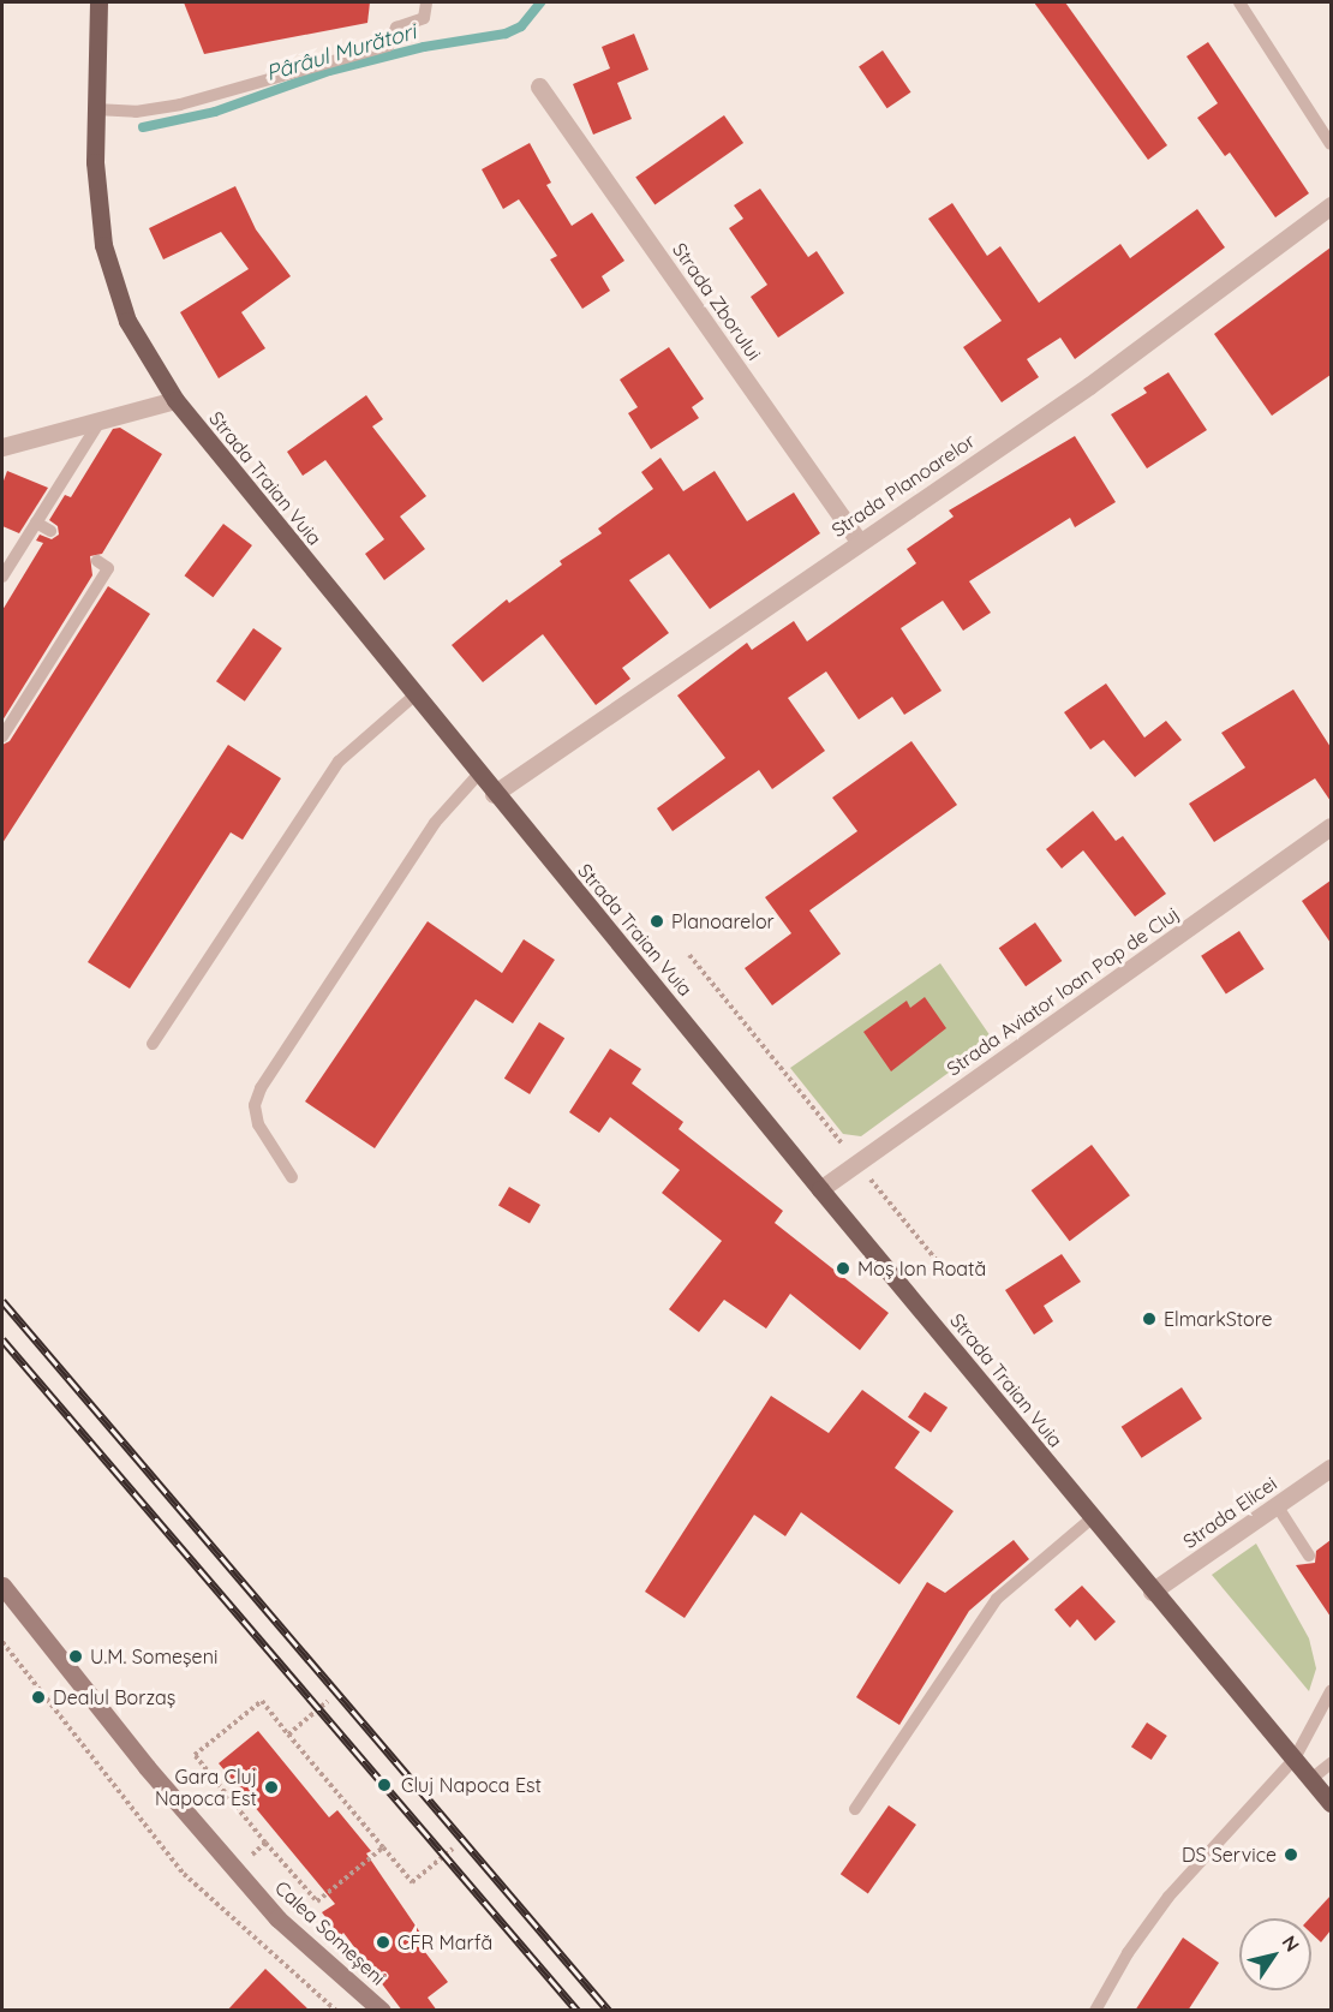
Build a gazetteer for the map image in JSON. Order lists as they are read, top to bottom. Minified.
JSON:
{"streets":{"main road":["Strada Traian Vuia","Calea Someșeni"],"street":["Strada Zborului","Strada Planoarelor","Strada Aviator Ioan Pop de Cluj","Strada Elicei"]},"crossings":[["Strada Zborului","Strada Planoarelor"],["Strada Traian Vuia","Strada Planoarelor"],["Strada Traian Vuia","Strada Aviator Ioan Pop de Cluj"],["Strada Traian Vuia","Strada Elicei"]],"water":["Pârâul Murători"],"places":["Planoarelor","Moș Ion Roată","ElmarkStore","U.M. Someșeni","Dealul Borzaș","Cluj Napoca Est","Gara Cluj Napoca Est","DS Service","CFR Marfă"],"north":"top right"}
